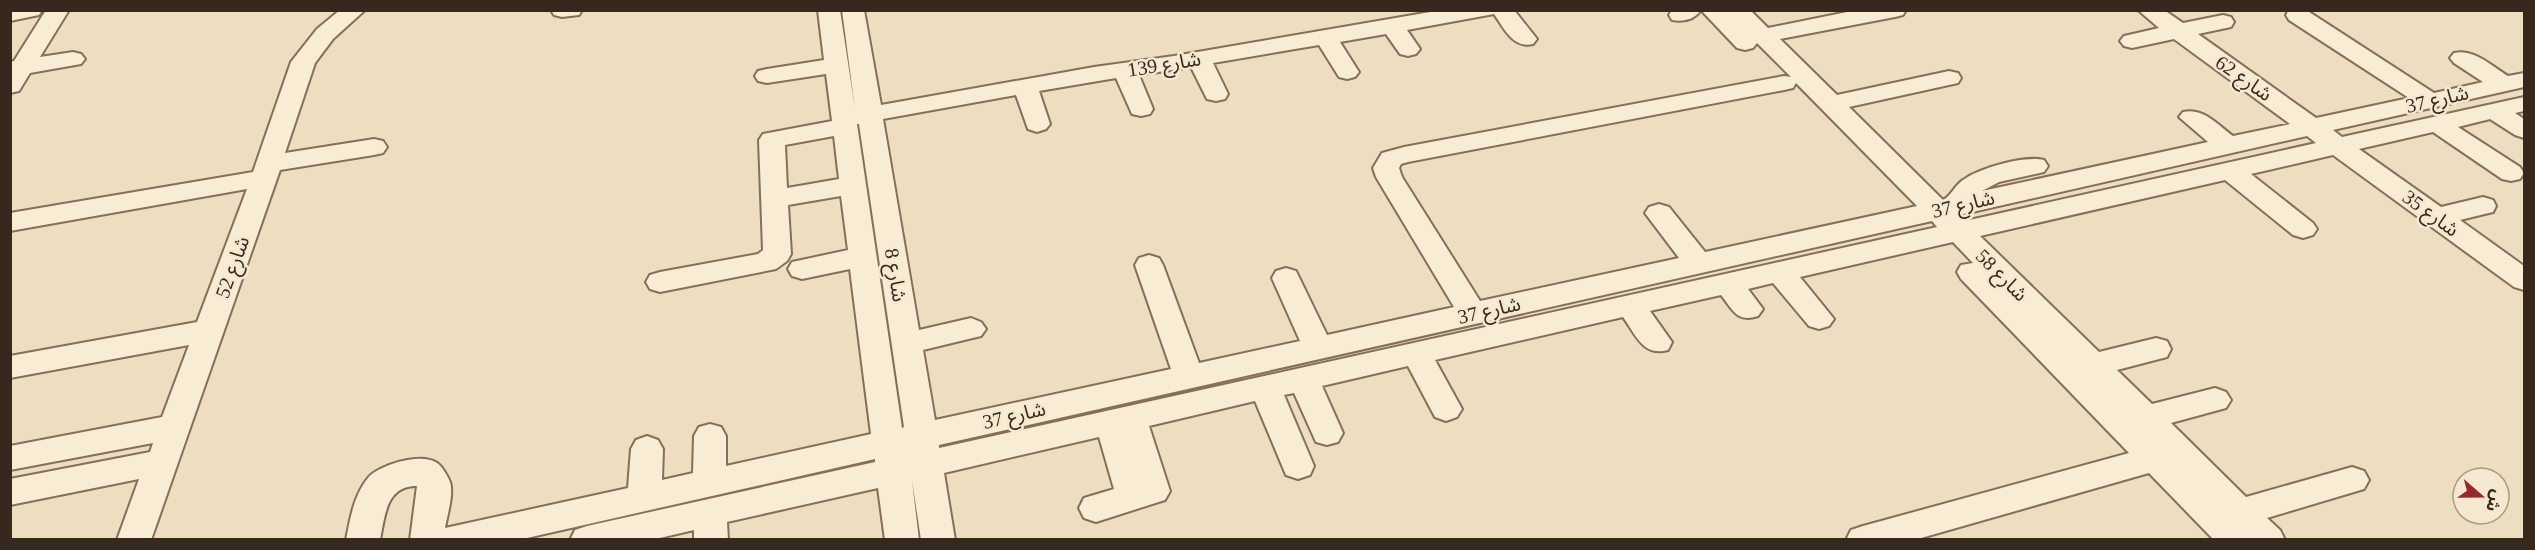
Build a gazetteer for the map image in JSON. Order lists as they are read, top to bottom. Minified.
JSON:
{"streets":{"street":["شارع 139","شارع 62","شارع 37","شارع 35","شارع 52","شارع 8","شارع 58"]},"crossings":[["شارع 139","شارع 8"],["شارع 62","شارع 37"],["شارع 62","شارع 35"],["شارع 37","شارع 35"],["شارع 37","شارع 8"],["شارع 37","شارع 58"]],"north":"right"}
